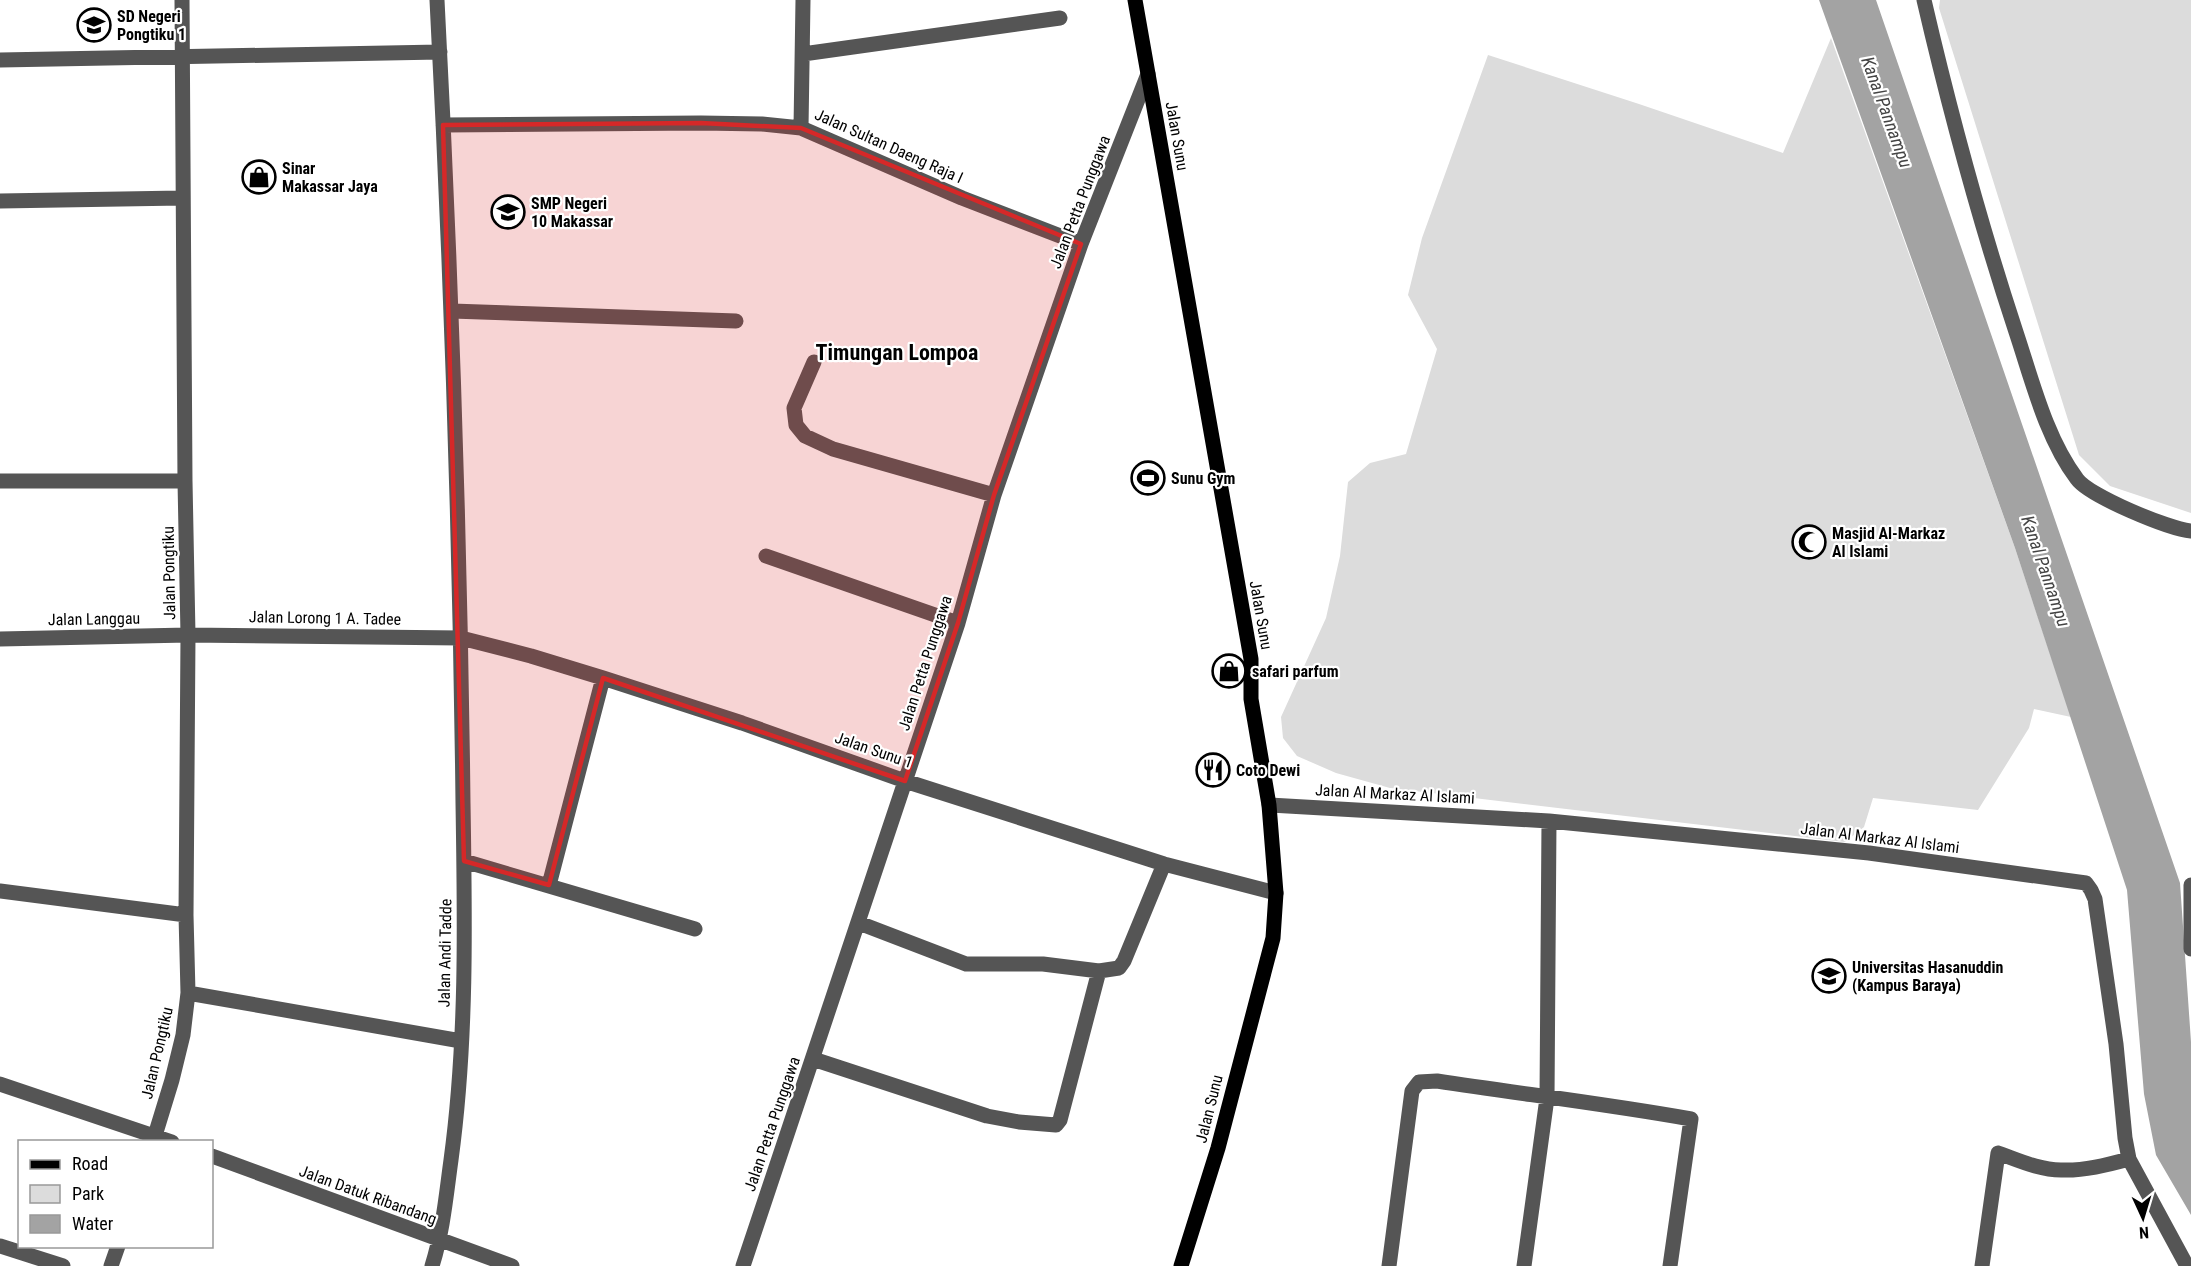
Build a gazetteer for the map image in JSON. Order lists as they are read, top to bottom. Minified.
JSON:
{"streets":{"main road":["Jalan Sunu"],"street":["Jalan Sultan Daeng Raja I","Jalan Petta Punggawa","Jalan Pongtiku","Jalan Lorong 1 A. Tadee","Jalan Langgau","Jalan Sunu 1","Jalan Al Markaz Al Islami","Jalan Andi Tadde","Jalan Datuk Ribandang"]},"crossings":[["Jalan Sunu","Jalan Petta Punggawa"],["Jalan Sunu","Jalan Sunu 1"],["Jalan Sunu","Jalan Al Markaz Al Islami"],["Jalan Sultan Daeng Raja I","Jalan Petta Punggawa"],["Jalan Petta Punggawa","Jalan Sunu 1"],["Jalan Pongtiku","Jalan Lorong 1 A. Tadee"],["Jalan Pongtiku","Jalan Langgau"],["Jalan Lorong 1 A. Tadee","Jalan Langgau"],["Jalan Lorong 1 A. Tadee","Jalan Sunu 1"],["Jalan Lorong 1 A. Tadee","Jalan Andi Tadde"],["Jalan Sunu 1","Jalan Andi Tadde"],["Jalan Andi Tadde","Jalan Datuk Ribandang"]],"districts":["Timungan Lompoa"],"water":["Kanal Pannampu"],"places":{"school or university":["SD Negeri Pongtiku 1","SMP Negeri 10 Makassar","Universitas Hasanuddin (Kampus Baraya)"],"shop":["Sinar Makassar Jaya","safari parfum"],"sports":["Sunu Gym"],"mosque":["Masjid Al-Markaz Al Islami"],"restaurant":["Coto Dewi"]},"legend":["Road","Park","Water"],"north":"bottom"}
